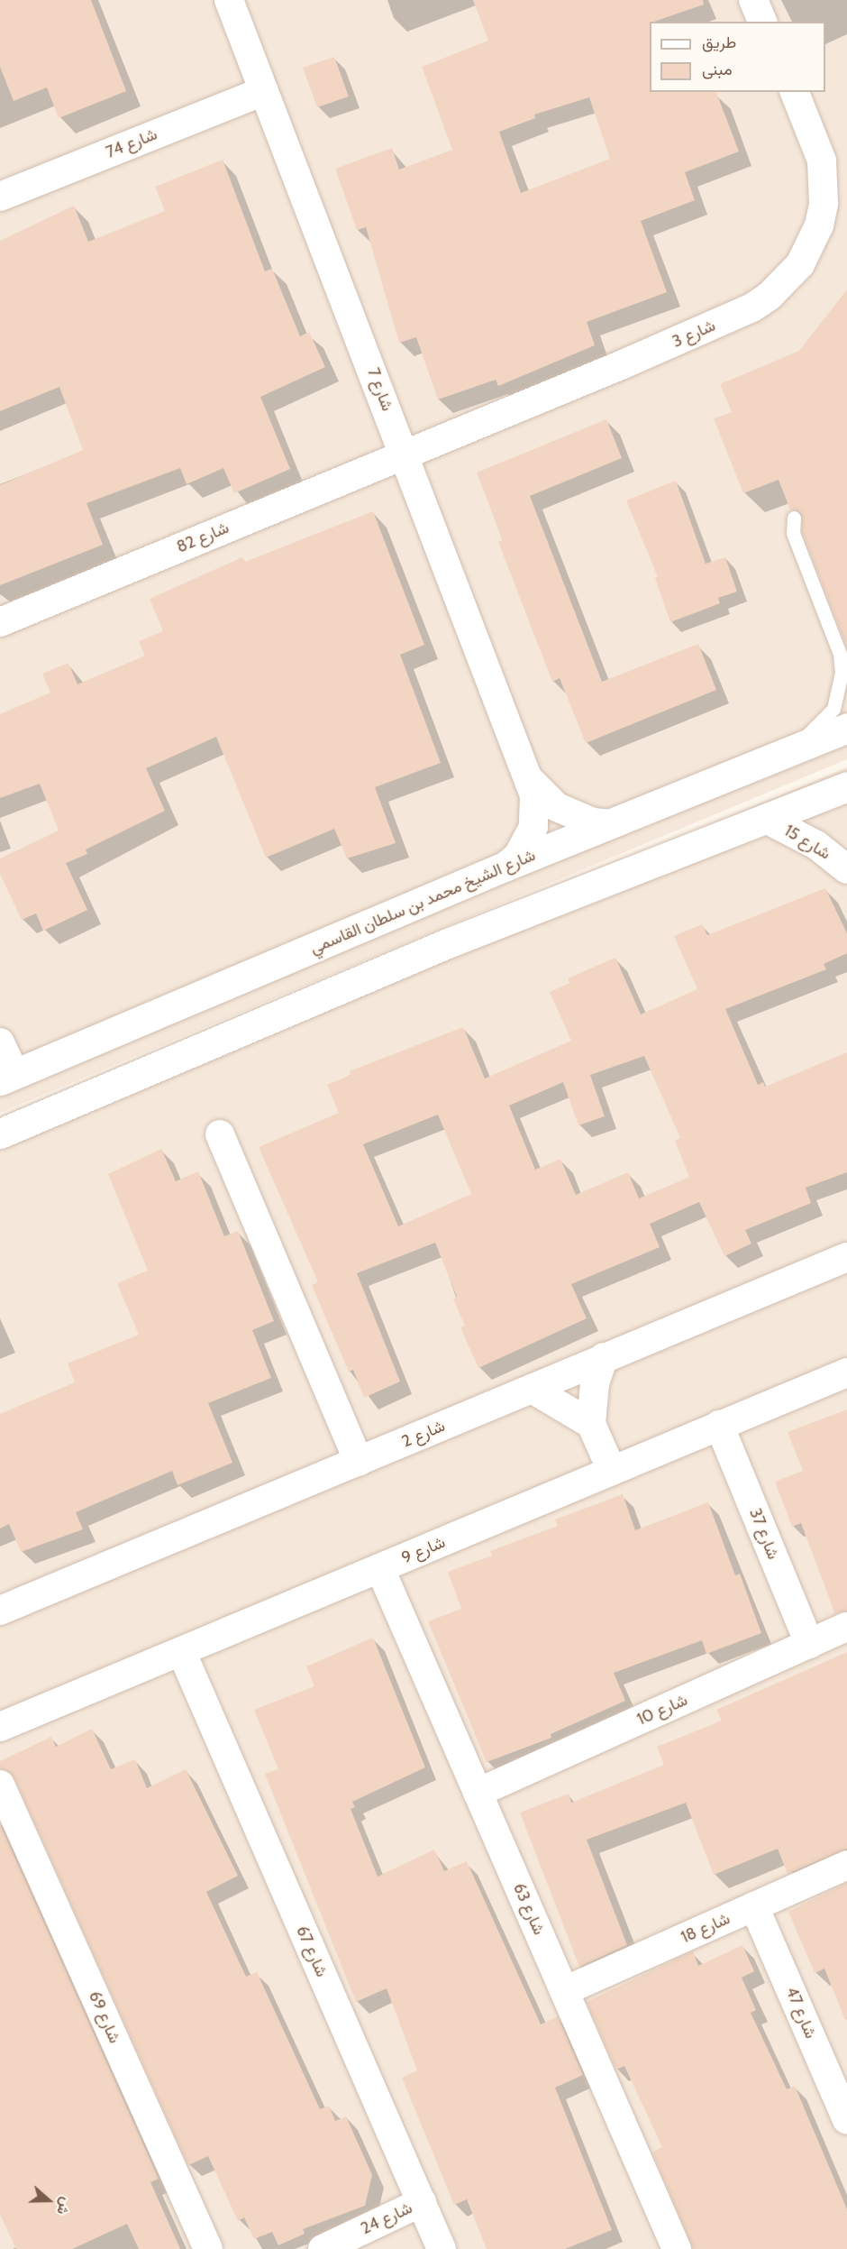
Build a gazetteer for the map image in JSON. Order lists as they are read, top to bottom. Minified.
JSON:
{"streets":{"main road":["شارع الشيخ محمد بن سلطان القاسمي"],"street":["شارع 74","شارع 3","شارع 7","شارع 82","شارع 15","شارع 2","شارع 37","شارع 9","شارع 10","شارع 63","شارع 18","شارع 67","شارع 47","شارع 69","شارع 24"]},"crossings":[["شارع 74","شارع 7"],["شارع 3","شارع 7"],["شارع 3","شارع 82"],["شارع 7","شارع 82"],["شارع 7","شارع الشيخ محمد بن سلطان القاسمي"],["شارع 37","شارع 9"],["شارع 37","شارع 10"],["شارع 9","شارع 63"],["شارع 9","شارع 67"],["شارع 10","شارع 63"],["شارع 63","شارع 18"],["شارع 18","شارع 47"],["شارع 67","شارع 24"]],"legend":["طريق","مبنى"],"north":"right"}
